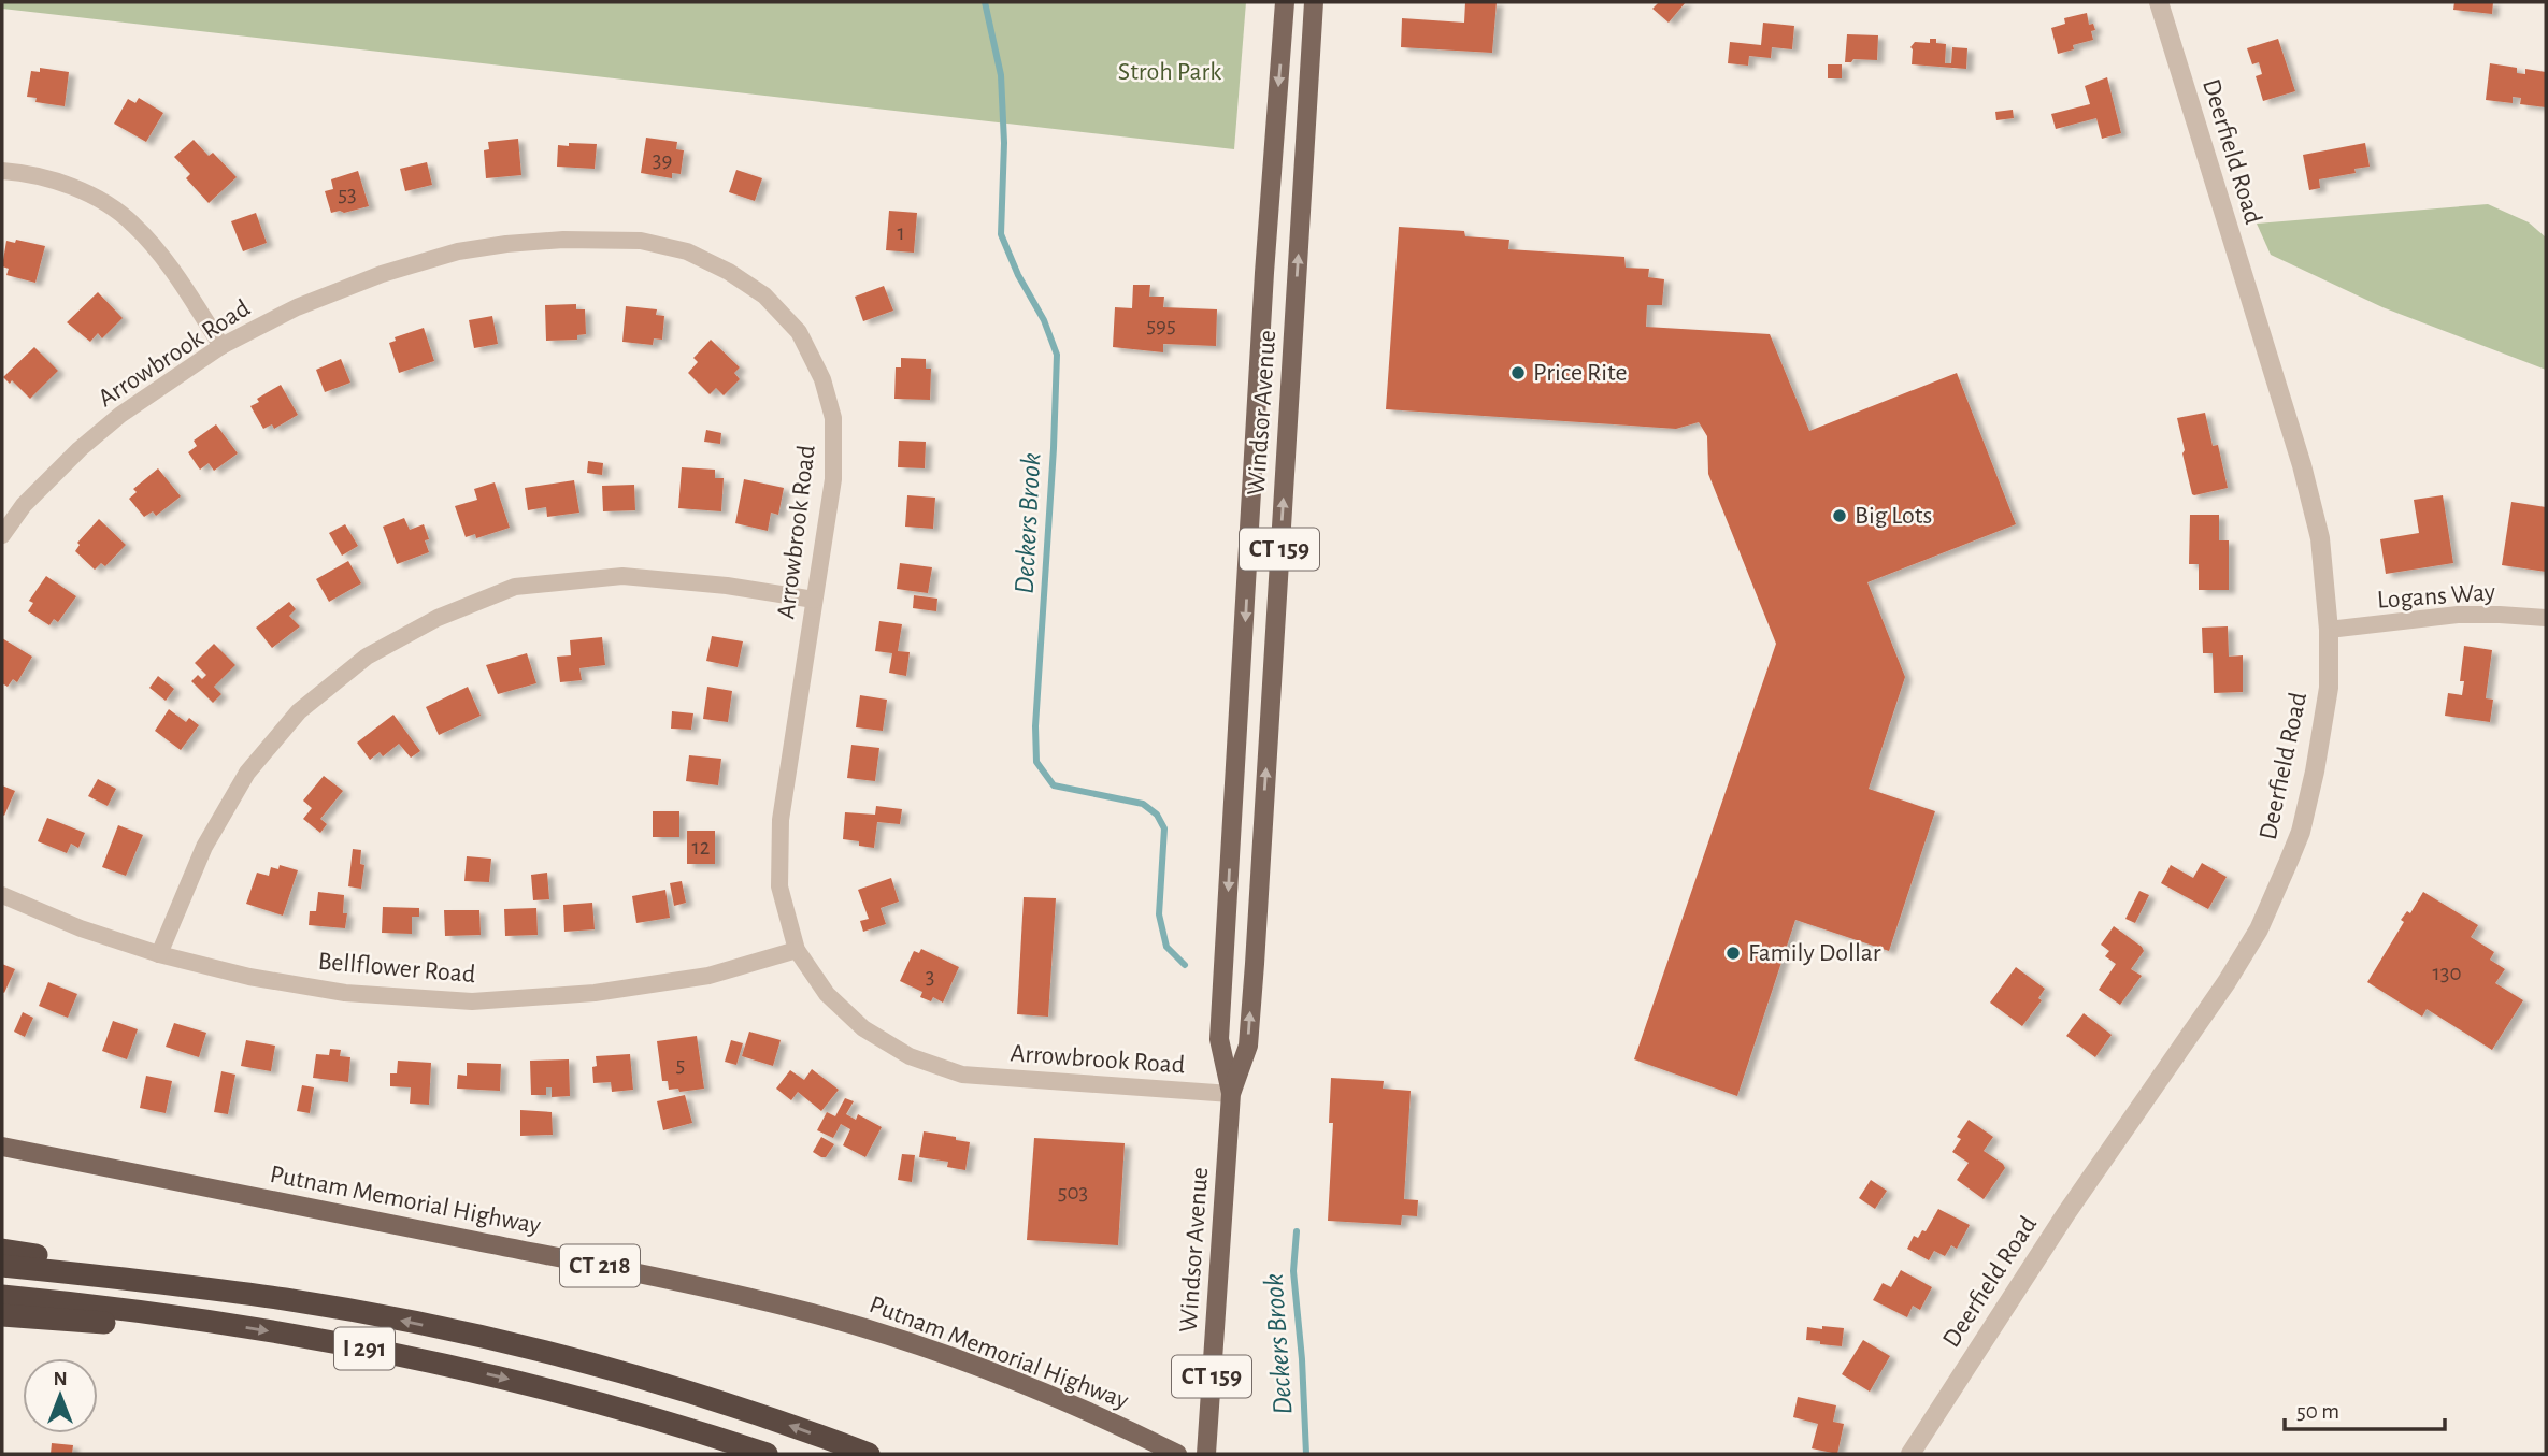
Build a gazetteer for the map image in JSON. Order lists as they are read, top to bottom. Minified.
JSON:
{"streets":{"highway":["I 291"],"main road":["Windsor Avenue","CT 159","Putnam Memorial Highway","CT 218"],"street":["Deerfield Road","Arrowbrook Road","Logans Way","Bellflower Road"]},"crossings":[["Deerfield Road","Logans Way"],["Arrowbrook Road","Windsor Avenue"],["Arrowbrook Road","Bellflower Road"]],"water":["Deckers Brook"],"parks":["Stroh Park"],"places":["Price Rite","Big Lots","Family Dollar"],"house_numbers":["39","53","1","595","12","130","3","5","503"],"scale_bar":"50 m","north":"top"}
